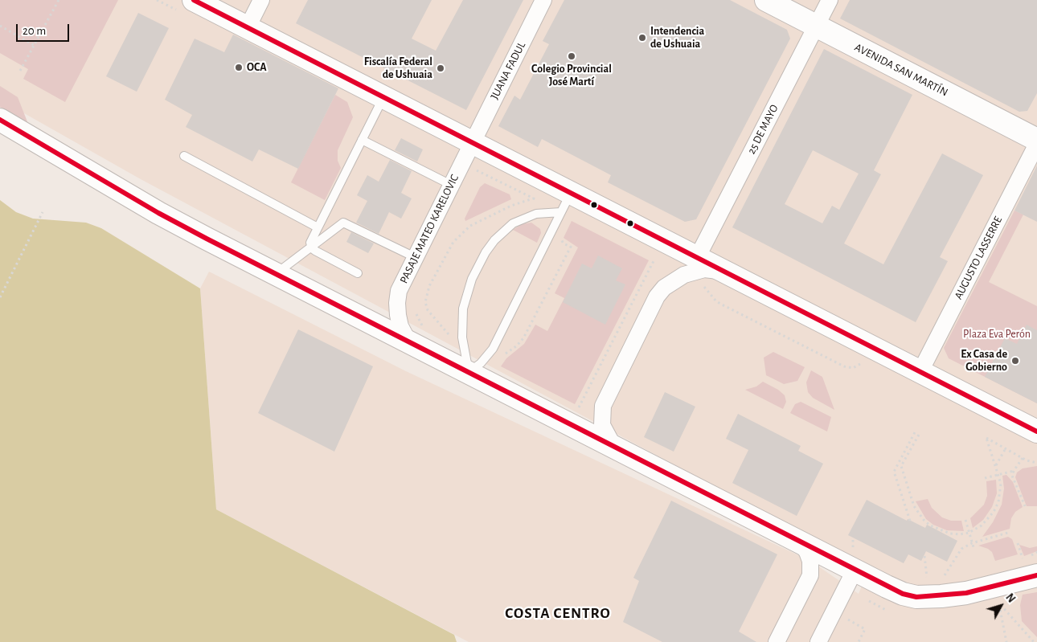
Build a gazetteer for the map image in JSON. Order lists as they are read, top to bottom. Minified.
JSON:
{"streets":{"main road":["AVENIDA SAN MARTÍN"],"street":["JUANA FADUL","25 DE MAYO","PASAJE MATEO KARELOVIC","AUGUSTO LASSERRE"]},"crossings":[["AVENIDA SAN MARTÍN","25 DE MAYO"],["JUANA FADUL","PASAJE MATEO KARELOVIC"]],"districts":["COSTA CENTRO"],"parks":["Plaza Eva Perón"],"places":["Intendencia de Ushuaia","Colegio Provincial José Martí","OCA","Fiscalía Federal de Ushuaia","Ex Casa de Gobierno"],"scale_bar":"20 m","north":"top right"}
